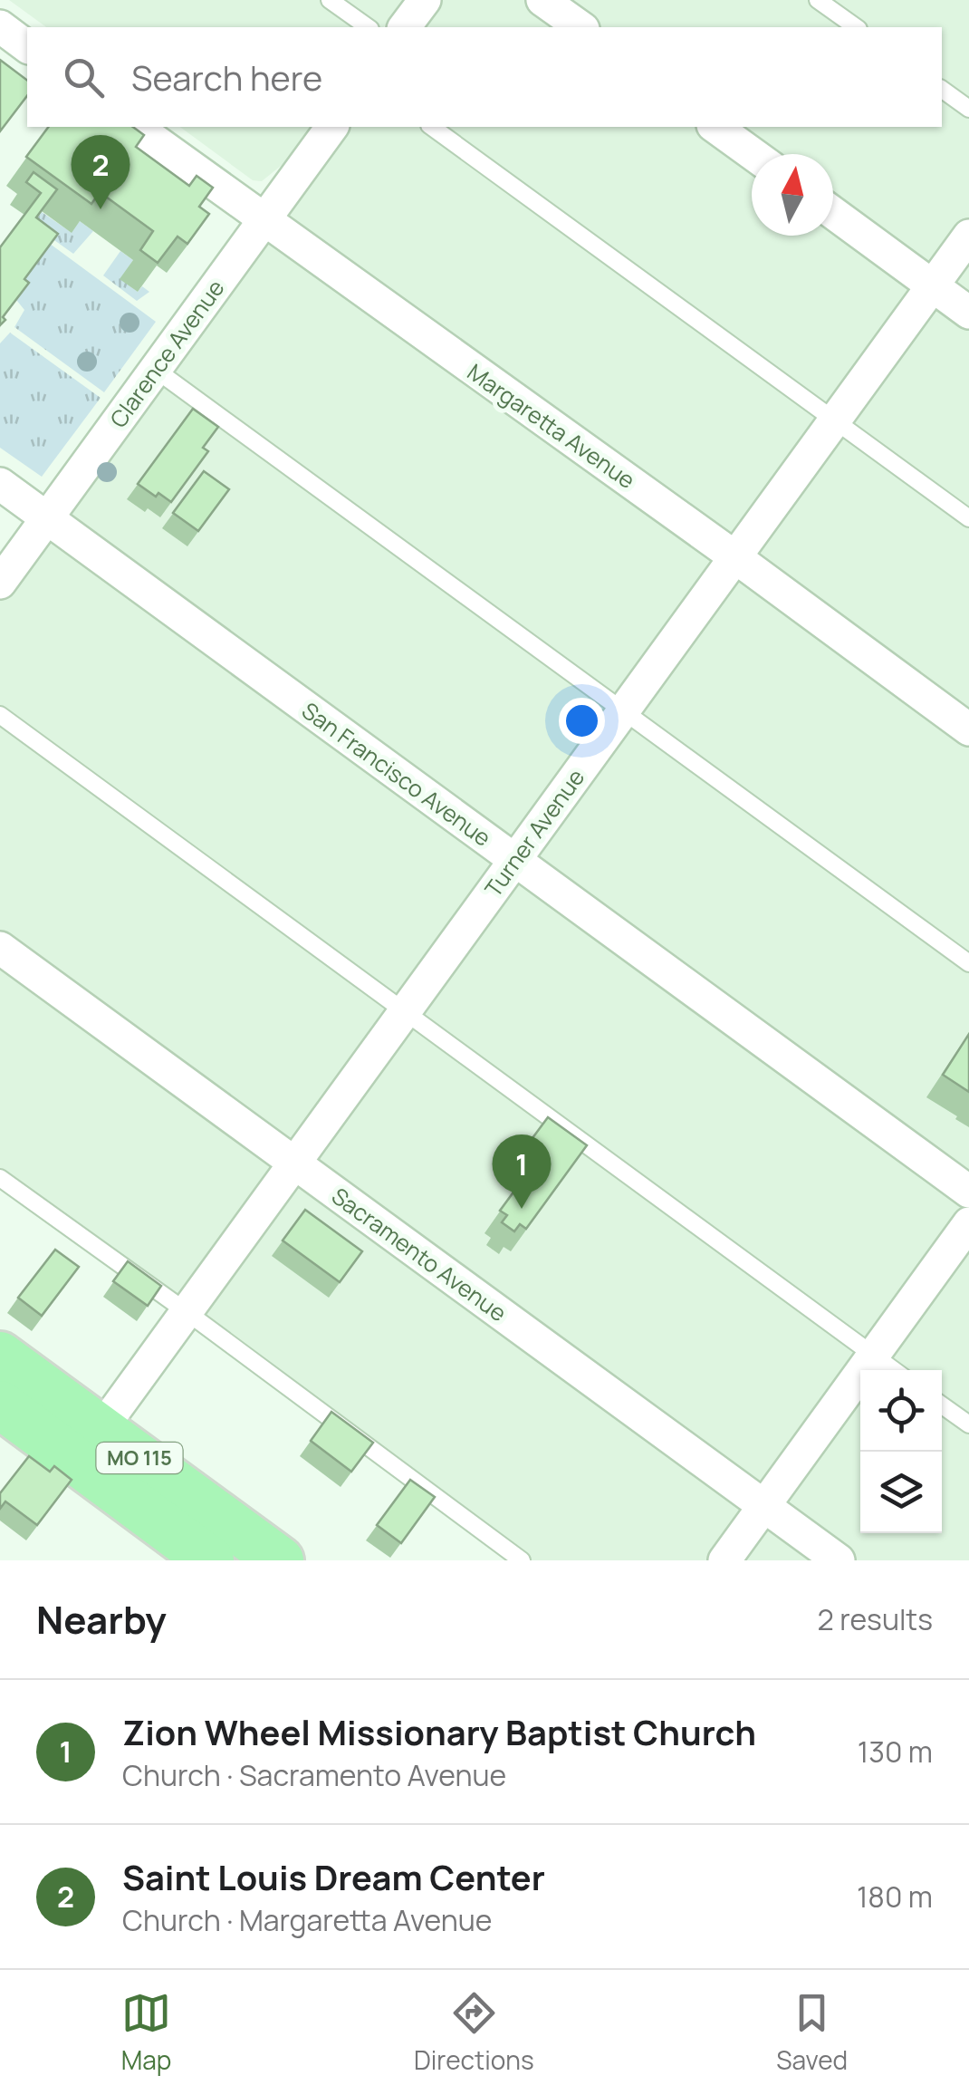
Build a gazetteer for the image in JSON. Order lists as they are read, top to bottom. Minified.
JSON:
{"streets":{"main road":["MO 115"],"street":["Clarence Avenue","Margaretta Avenue","San Francisco Avenue","Turner Avenue","Sacramento Avenue"]},"crossings":[["Clarence Avenue","Margaretta Avenue"],["Clarence Avenue","San Francisco Avenue"],["Margaretta Avenue","Turner Avenue"],["San Francisco Avenue","Turner Avenue"],["Turner Avenue","Sacramento Avenue"],["Turner Avenue","MO 115"]],"north":"top","page":{"search":"Search here","pins":["2","1"],"heading":["Nearby","2 results"],"list":[{"mark":"1","name":"Zion Wheel Missionary Baptist Church","note":"Church · Sacramento Avenue","value":"130 m"},{"mark":"2","name":"Saint Louis Dream Center","note":"Church · Margaretta Avenue","value":"180 m"}],"nav":["Map","Directions","Saved"]}}
